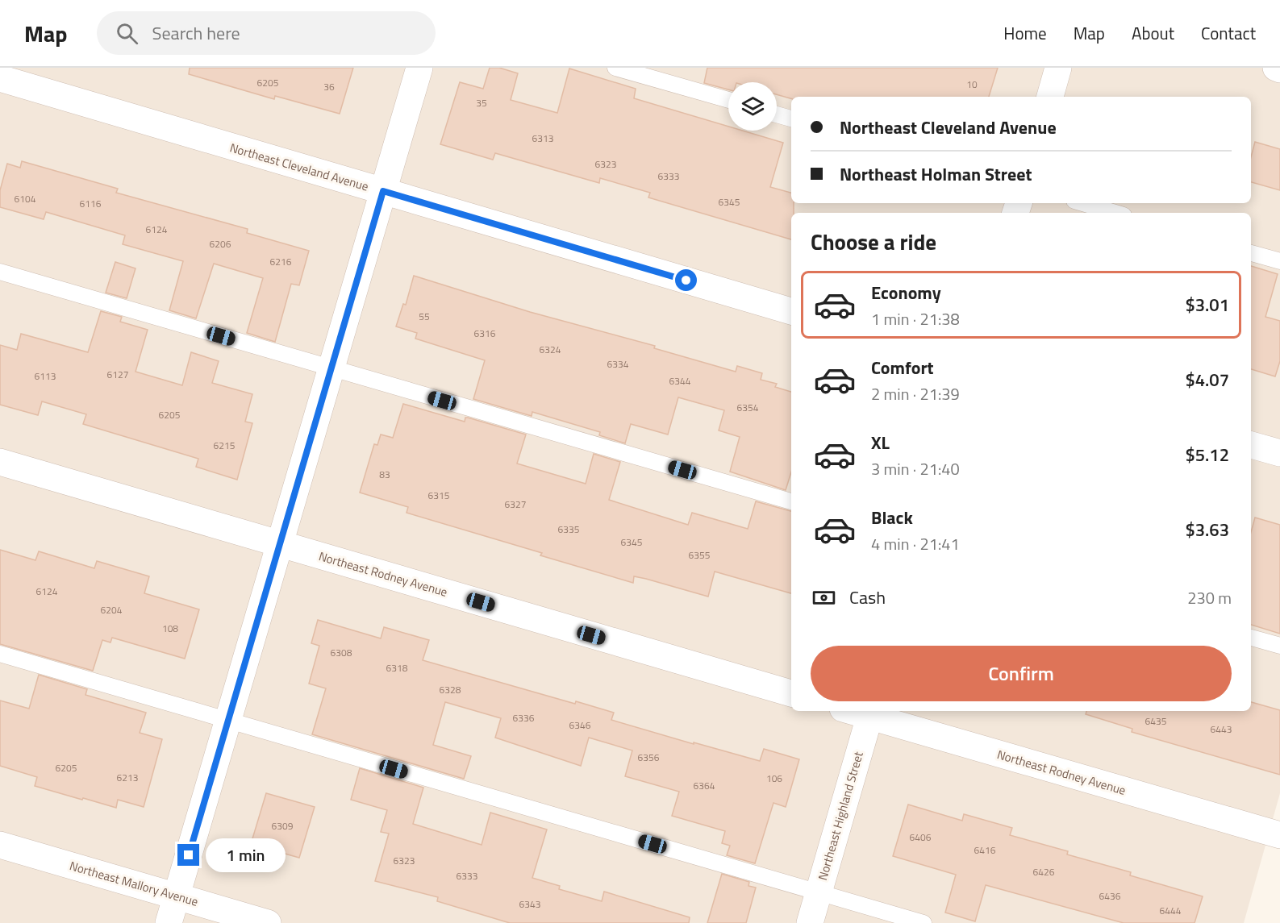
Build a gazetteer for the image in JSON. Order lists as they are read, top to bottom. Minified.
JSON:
{"streets":{"street":["Northeast Cleveland Avenue","Northeast Rodney Avenue","Northeast Highland Street","Northeast Mallory Avenue"]},"crossings":[["Northeast Rodney Avenue","Northeast Highland Street"]],"house_numbers":["6205","10","36","35","6313","6323","6333","6104","6345","6116","6124","6206","6216","55","6316","6324","6334","6127","6113","6344","6354","6205","6215","83","6315","6327","6335","6345","6355","6124","6204","108","6308","6318","6328","6336","6435","6346","6443","6356","6205","6213","106","6364","6309","6406","6416","6323","6426","6333","6436","6343","6444"],"page":{"header":"Map","search":"Search here","nav":["Home","Map","About","Contact"],"banner":["Northeast Cleveland Avenue","Northeast Holman Street"],"heading":"Choose a ride","list":[{"name":"Economy","note":"1 min · 21:38","value":"$3.01"},{"name":"Comfort","note":"2 min · 21:39","value":"$4.07"},{"name":"XL","note":"3 min · 21:40","value":"$5.12"},{"name":"Black","note":"4 min · 21:41","value":"$3.63"}],"pay":["Cash","230 m"],"buttons":"Confirm","bubble":"1 min"}}
